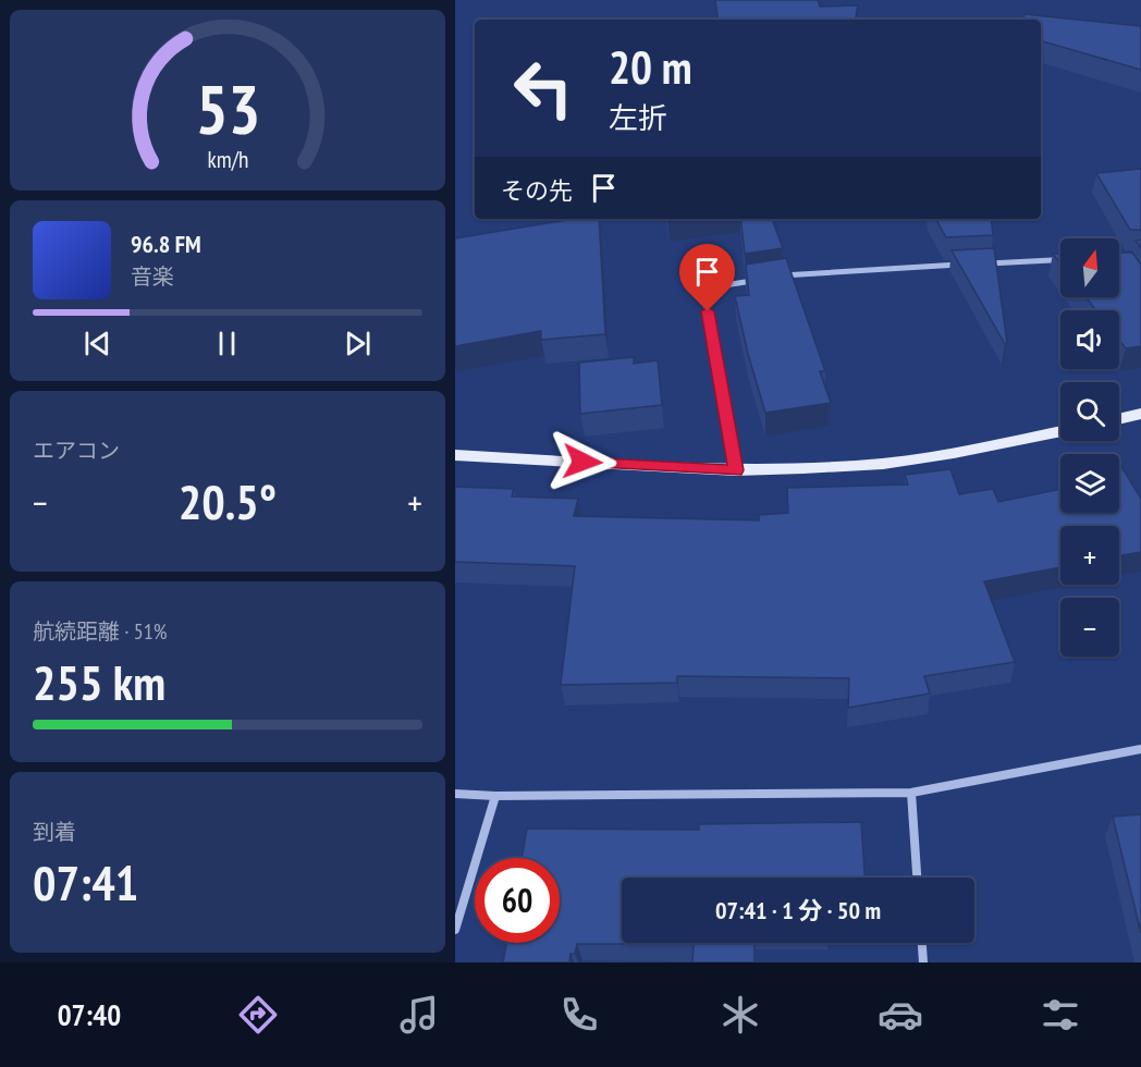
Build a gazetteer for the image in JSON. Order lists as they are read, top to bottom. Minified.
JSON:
{"north":"top","page":{"turn":["20 m","左折"],"then":"その先","song":["96.8 FM","音楽"],"map_buttons":["+","−"],"tile":["エアコン",["航続距離 · 51%","255 km"],["到着","07:41"]],"heat":["−","20.5°","+"],"limit":"60","trip":"07:41 · 1 分 · 50 m","tabs":"07:40","gauge":["53","km/h"]}}
